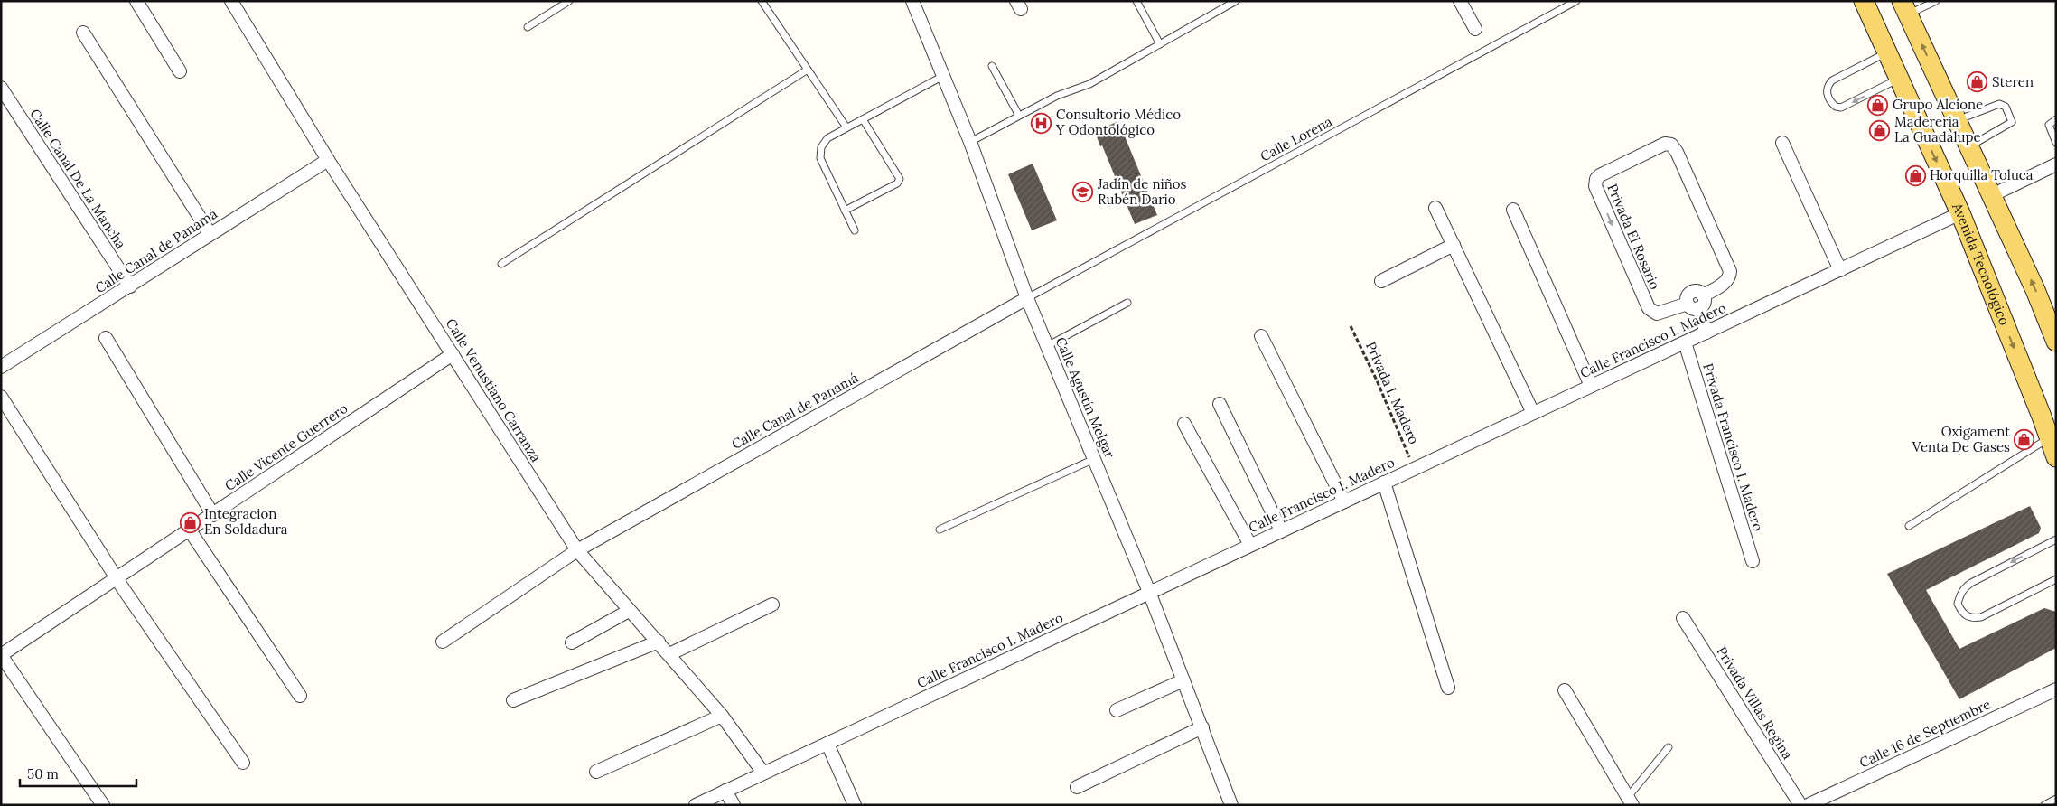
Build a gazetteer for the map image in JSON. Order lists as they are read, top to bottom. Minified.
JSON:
{"streets":{"main road":["Avenida Tecnológico"],"street":["Calle Canal De La Mancha","Privada El Rosario","Calle Canal de Panamá","Calle Francisco I. Madero","Calle Venustiano Carranza","Calle Agustín Melgar","Calle Vicente Guerrero","Privada Francisco I. Madero","Privada Villas Regina","Calle 16 de Septiembre"],"lane":["Calle Lorena"],"path":["Privada I. Madero"]},"crossings":[["Calle Lorena","Calle Canal de Panamá"],["Calle Lorena","Calle Agustín Melgar"],["Calle Canal De La Mancha","Calle Canal de Panamá"],["Calle Canal de Panamá","Calle Venustiano Carranza"],["Calle Canal de Panamá","Calle Agustín Melgar"],["Avenida Tecnológico","Calle Francisco I. Madero"],["Calle Francisco I. Madero","Calle Venustiano Carranza"],["Calle Francisco I. Madero","Privada I. Madero"],["Calle Francisco I. Madero","Calle Agustín Melgar"],["Calle Francisco I. Madero","Privada Francisco I. Madero"],["Calle Venustiano Carranza","Calle Vicente Guerrero"]],"places":{"shop":["Steren","Grupo Alcione","Madereria La Guadalupe","Horquilla Toluca","Oxigament Venta De Gases","Integracion En Soldadura"],"hospital":["Consultorio Médico Y Odontológico"],"school or university":["Jadín de niños Rubén Dario"]},"scale_bar":"50 m"}
